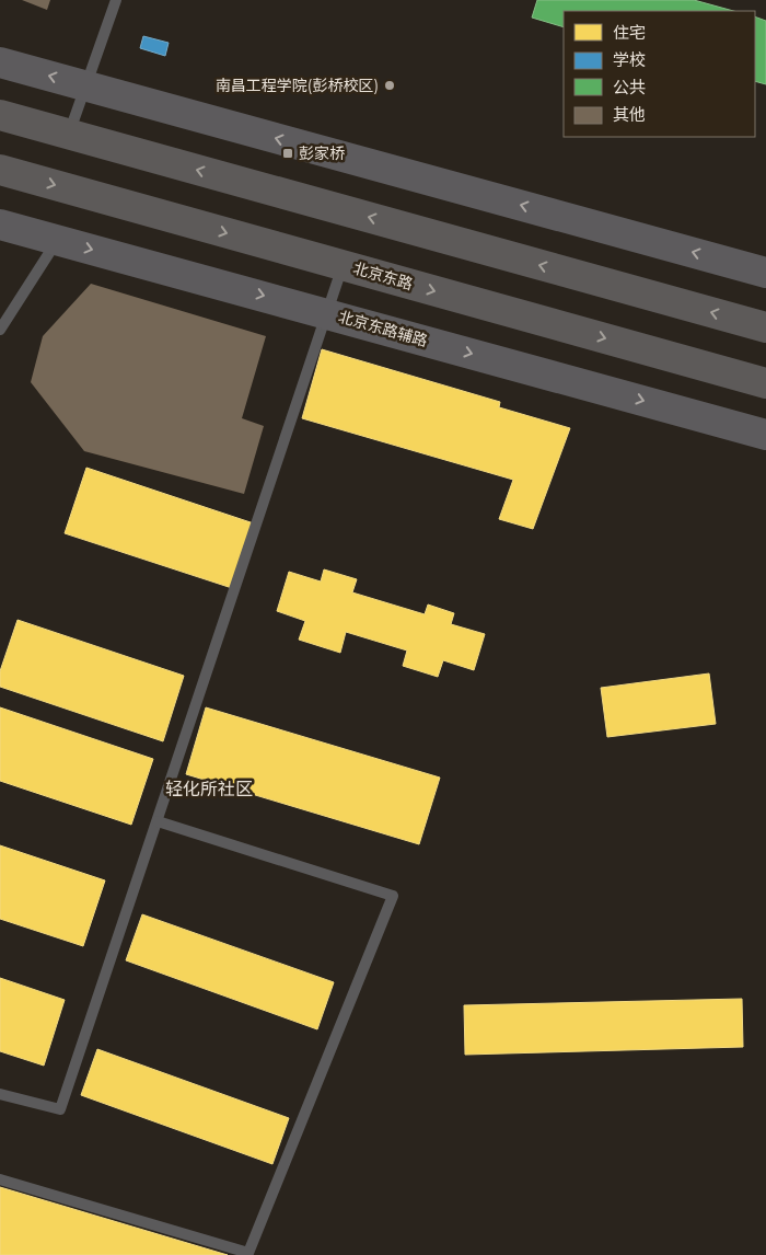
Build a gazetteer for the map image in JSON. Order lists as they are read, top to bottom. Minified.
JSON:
{"streets":{"main road":["北京东路","北京东路辅路"]},"districts":["轻化所社区"],"places":{"other":["南昌工程学院(彭桥校区)"],"transit":["彭家桥"]},"legend":["住宅","学校","公共","其他"]}
